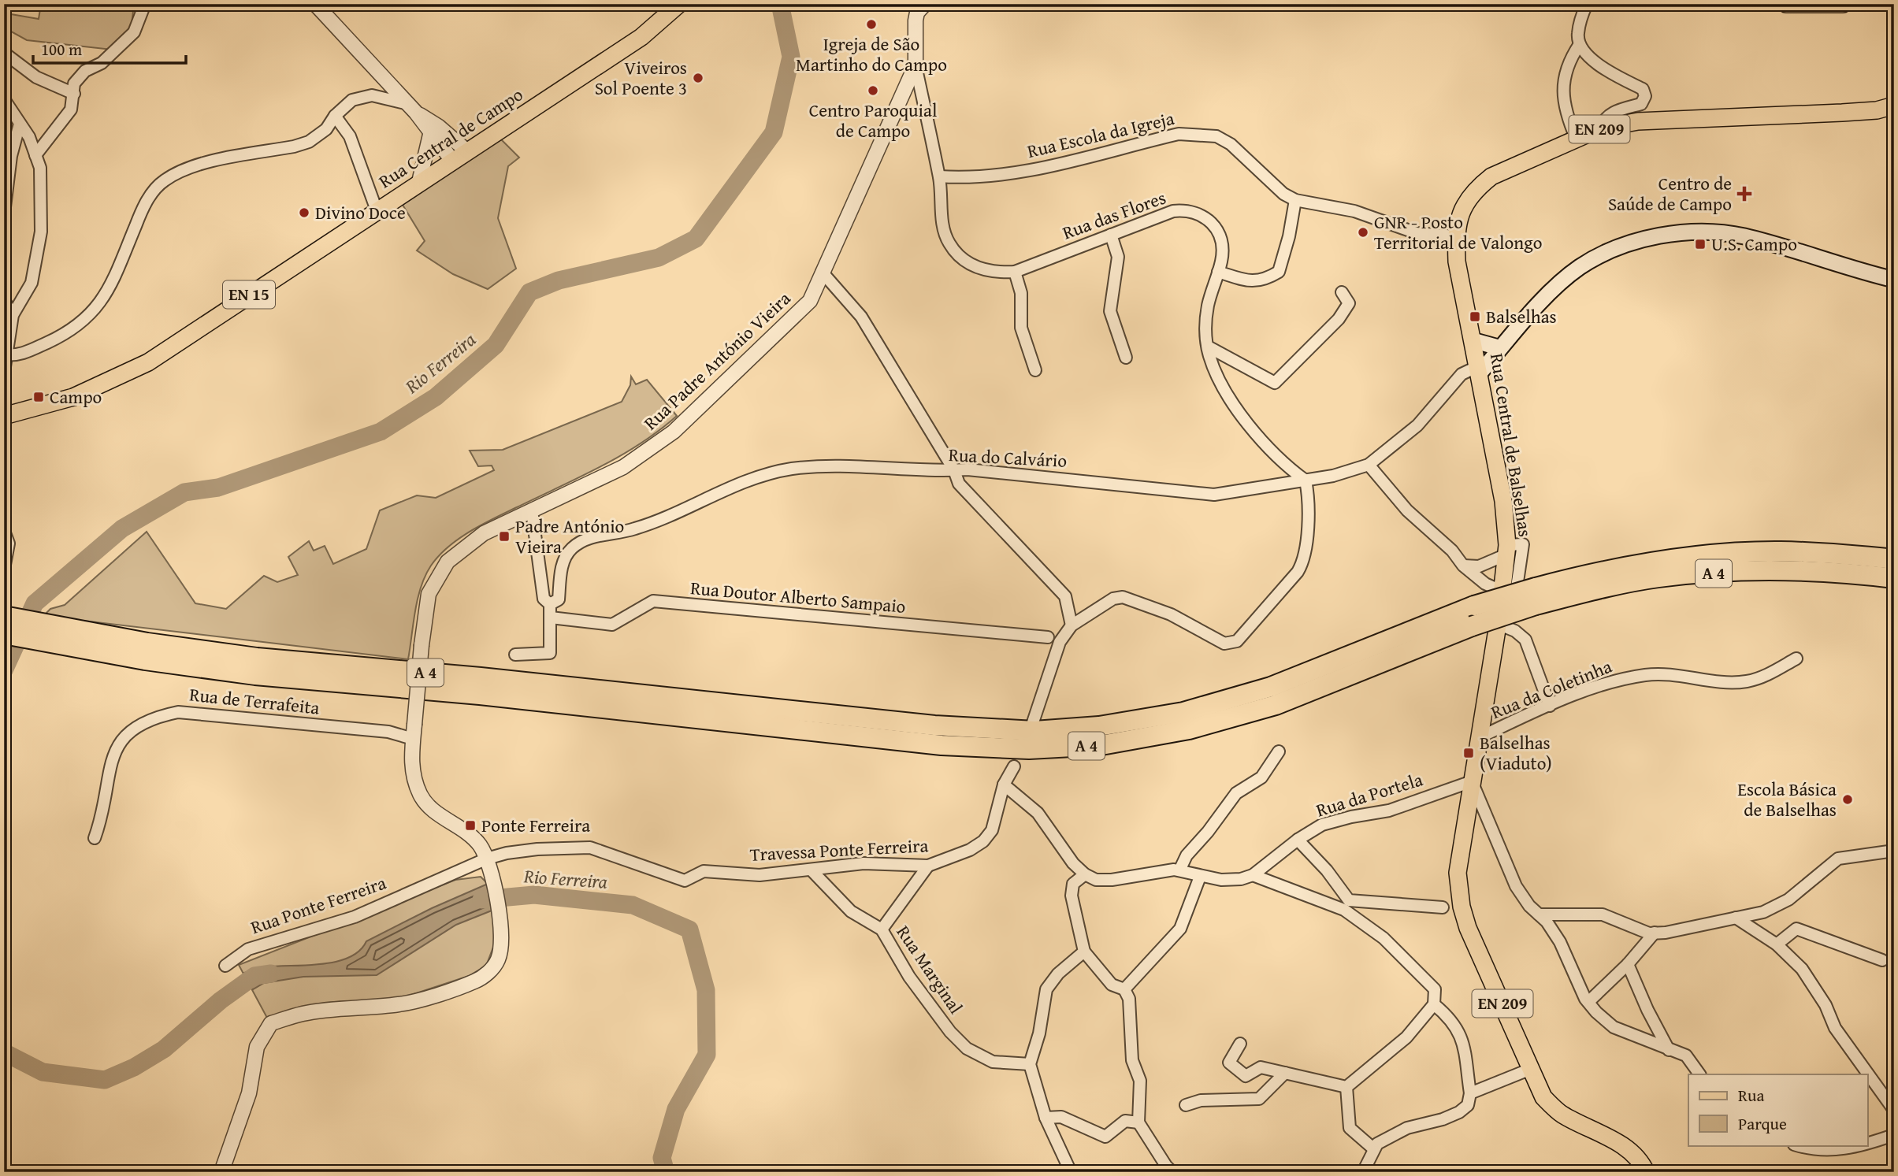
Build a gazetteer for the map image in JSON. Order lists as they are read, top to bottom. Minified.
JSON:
{"streets":{"highway":["A 4"],"main road":["EN 209","Rua Central de Campo","EN 15","Rua Central de Balselhas"],"street":["Rua Escola da Igreja","Rua das Flores","Rua Padre António Vieira","Rua do Calvário","Rua Doutor Alberto Sampaio","Rua da Coletinha","Rua de Terrafeita","Rua da Portela","Travessa Ponte Ferreira","Rua Ponte Ferreira","Rua Marginal"]},"crossings":[["Rua Escola da Igreja","Rua das Flores"],["Rua Escola da Igreja","Rua Central de Balselhas"],["Rua das Flores","Rua do Calvário"],["Rua Padre António Vieira","Rua do Calvário"],["Rua Padre António Vieira","Rua de Terrafeita"],["Rua Padre António Vieira","Travessa Ponte Ferreira"],["Rua Padre António Vieira","Rua Ponte Ferreira"],["Rua Central de Balselhas","Rua do Calvário"],["Rua Central de Balselhas","Rua da Coletinha"],["Rua Central de Balselhas","Rua da Portela"],["Rua do Calvário","Rua Doutor Alberto Sampaio"],["Travessa Ponte Ferreira","Rua Ponte Ferreira"],["Travessa Ponte Ferreira","Rua Marginal"]],"water":["Rio Ferreira"],"places":{"other":["Igreja de São Martinho do Campo","Viveiros Sol Poente 3","Centro Paroquial de Campo","Divino Doce","GNR - Posto Territorial de Valongo","Escola Básica de Balselhas"],"health":["Centro de Saúde de Campo"],"transit":["U.S. Campo","Balselhas","Campo","Padre António Vieira","Balselhas (Viaduto)","Ponte Ferreira"]},"legend":["Rua","Parque"],"scale_bar":"100 m"}
